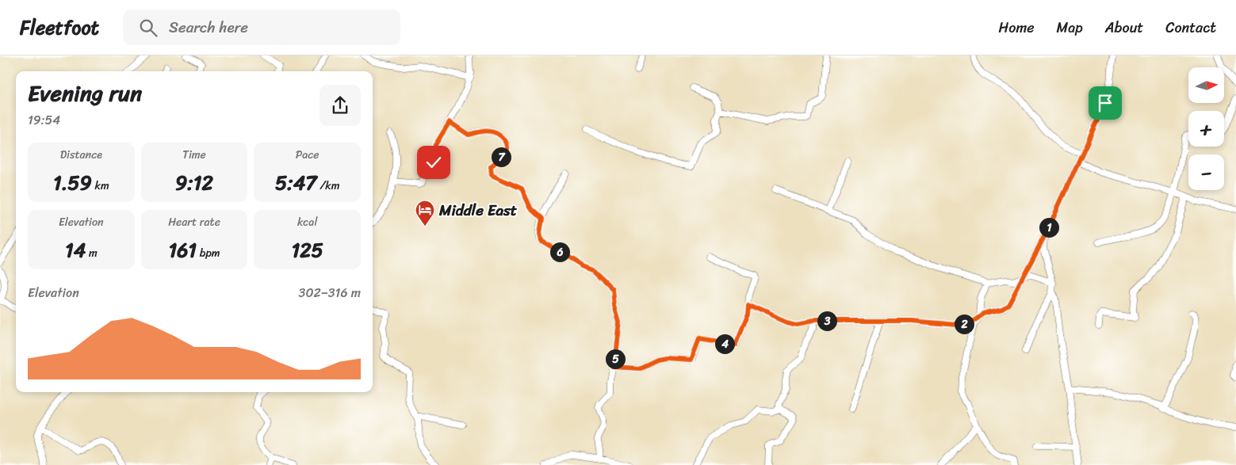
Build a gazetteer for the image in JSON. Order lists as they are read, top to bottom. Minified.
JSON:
{"places":{"hotel":["Middle East"]},"north":"right","page":{"header":"Fleetfoot","search":"Search here","nav":["Home","Map","About","Contact"],"map_buttons":["+","−"],"heading":["Evening run","19:54"],"stats":[["Distance","1.59 km"],["Time","9:12"],["Pace","5:47 /km"],["Elevation","14 m"],["Heart rate","161 bpm"],["kcal","125"]],"pins":["7","1","6","3","2","4","5"],"chart":["Elevation","302–316 m"]}}
